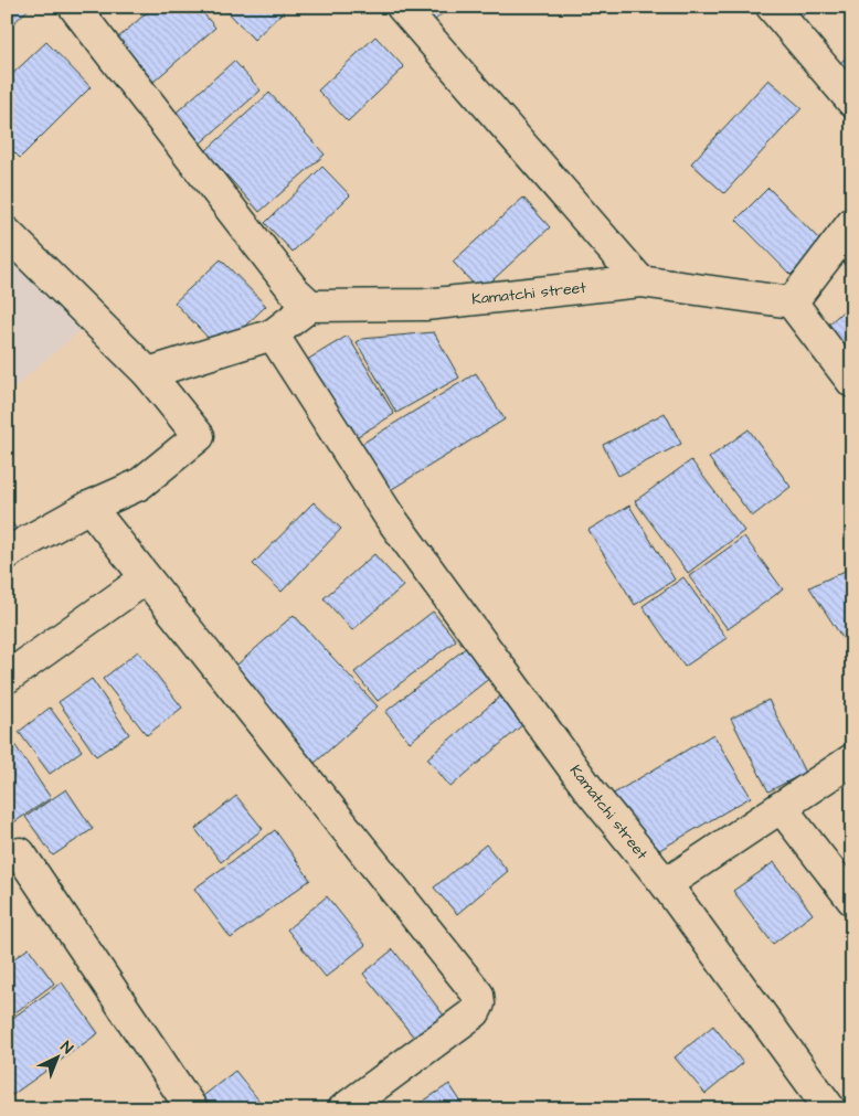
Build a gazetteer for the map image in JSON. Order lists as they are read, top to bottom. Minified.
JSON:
{"streets":{"street":["Kamatchi street"]},"north":"top right"}
